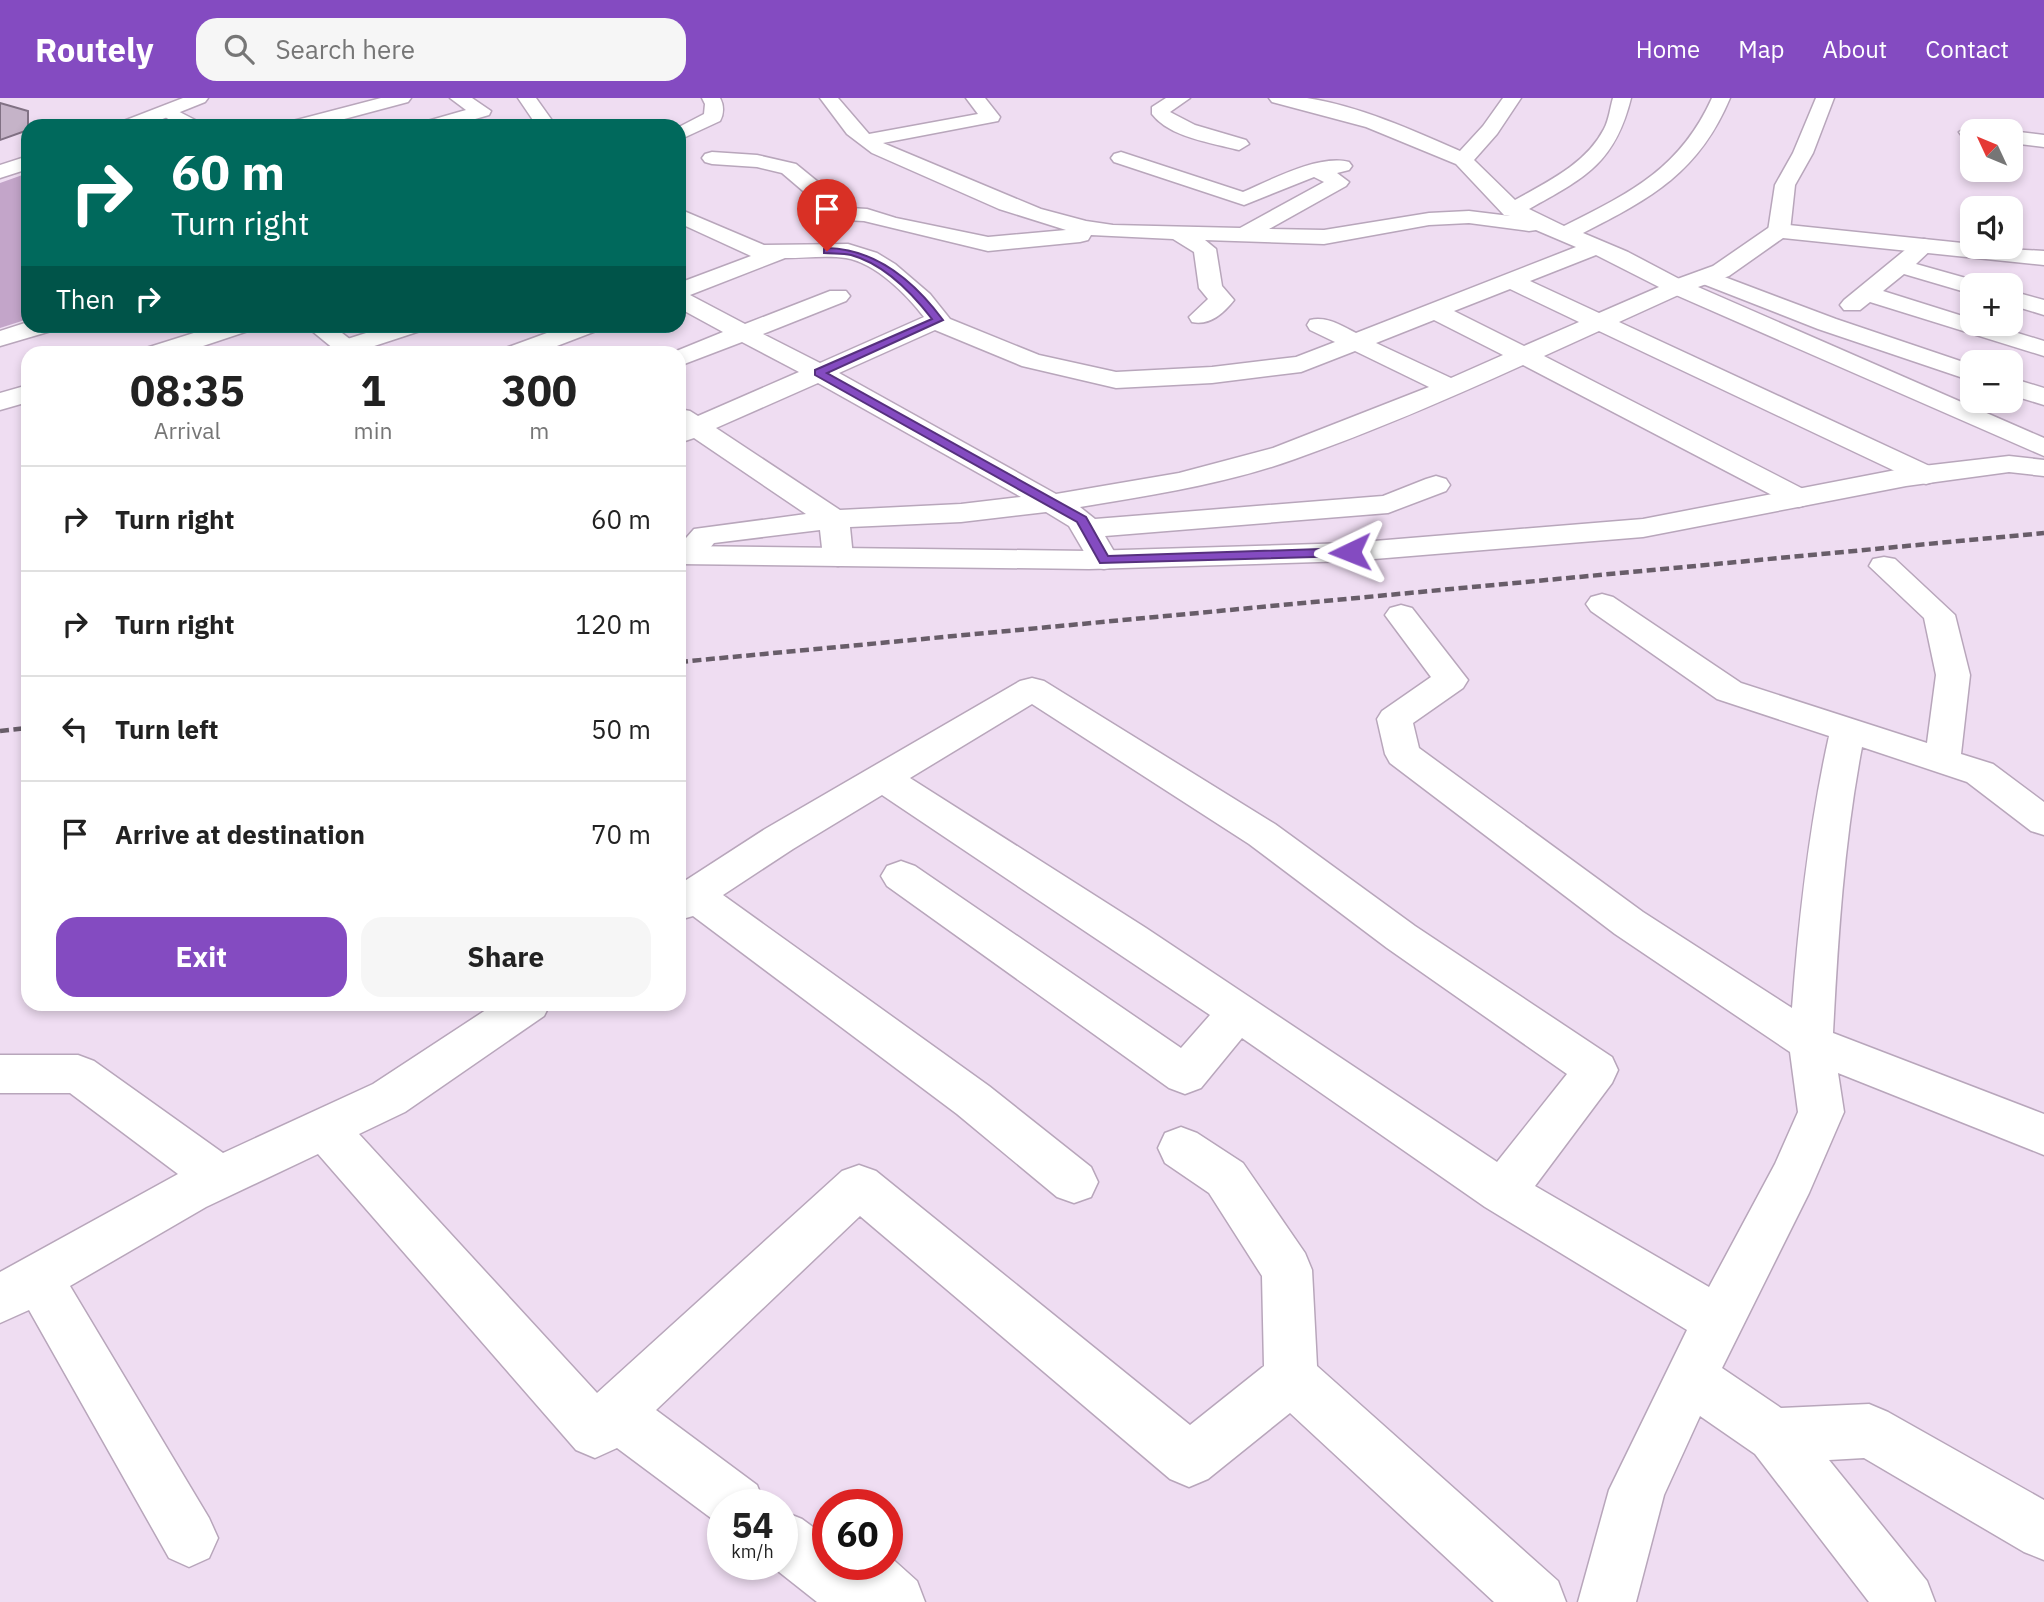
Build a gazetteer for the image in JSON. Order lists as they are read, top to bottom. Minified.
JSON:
{"north":"top left","page":{"header":"Routely","search":"Search here","nav":["Home","Map","About","Contact"],"map_buttons":["+","−"],"turn":["60 m","Turn right"],"then":"Then","eta":["08:35","Arrival","1","min","300","m"],"list":[{"name":"Turn right","value":"60 m"},{"name":"Turn right","value":"120 m"},{"name":"Turn left","value":"50 m"},{"name":"Arrive at destination","value":"70 m"}],"buttons":["Exit","Share"],"speed":"54 km/h","limit":"60"}}
